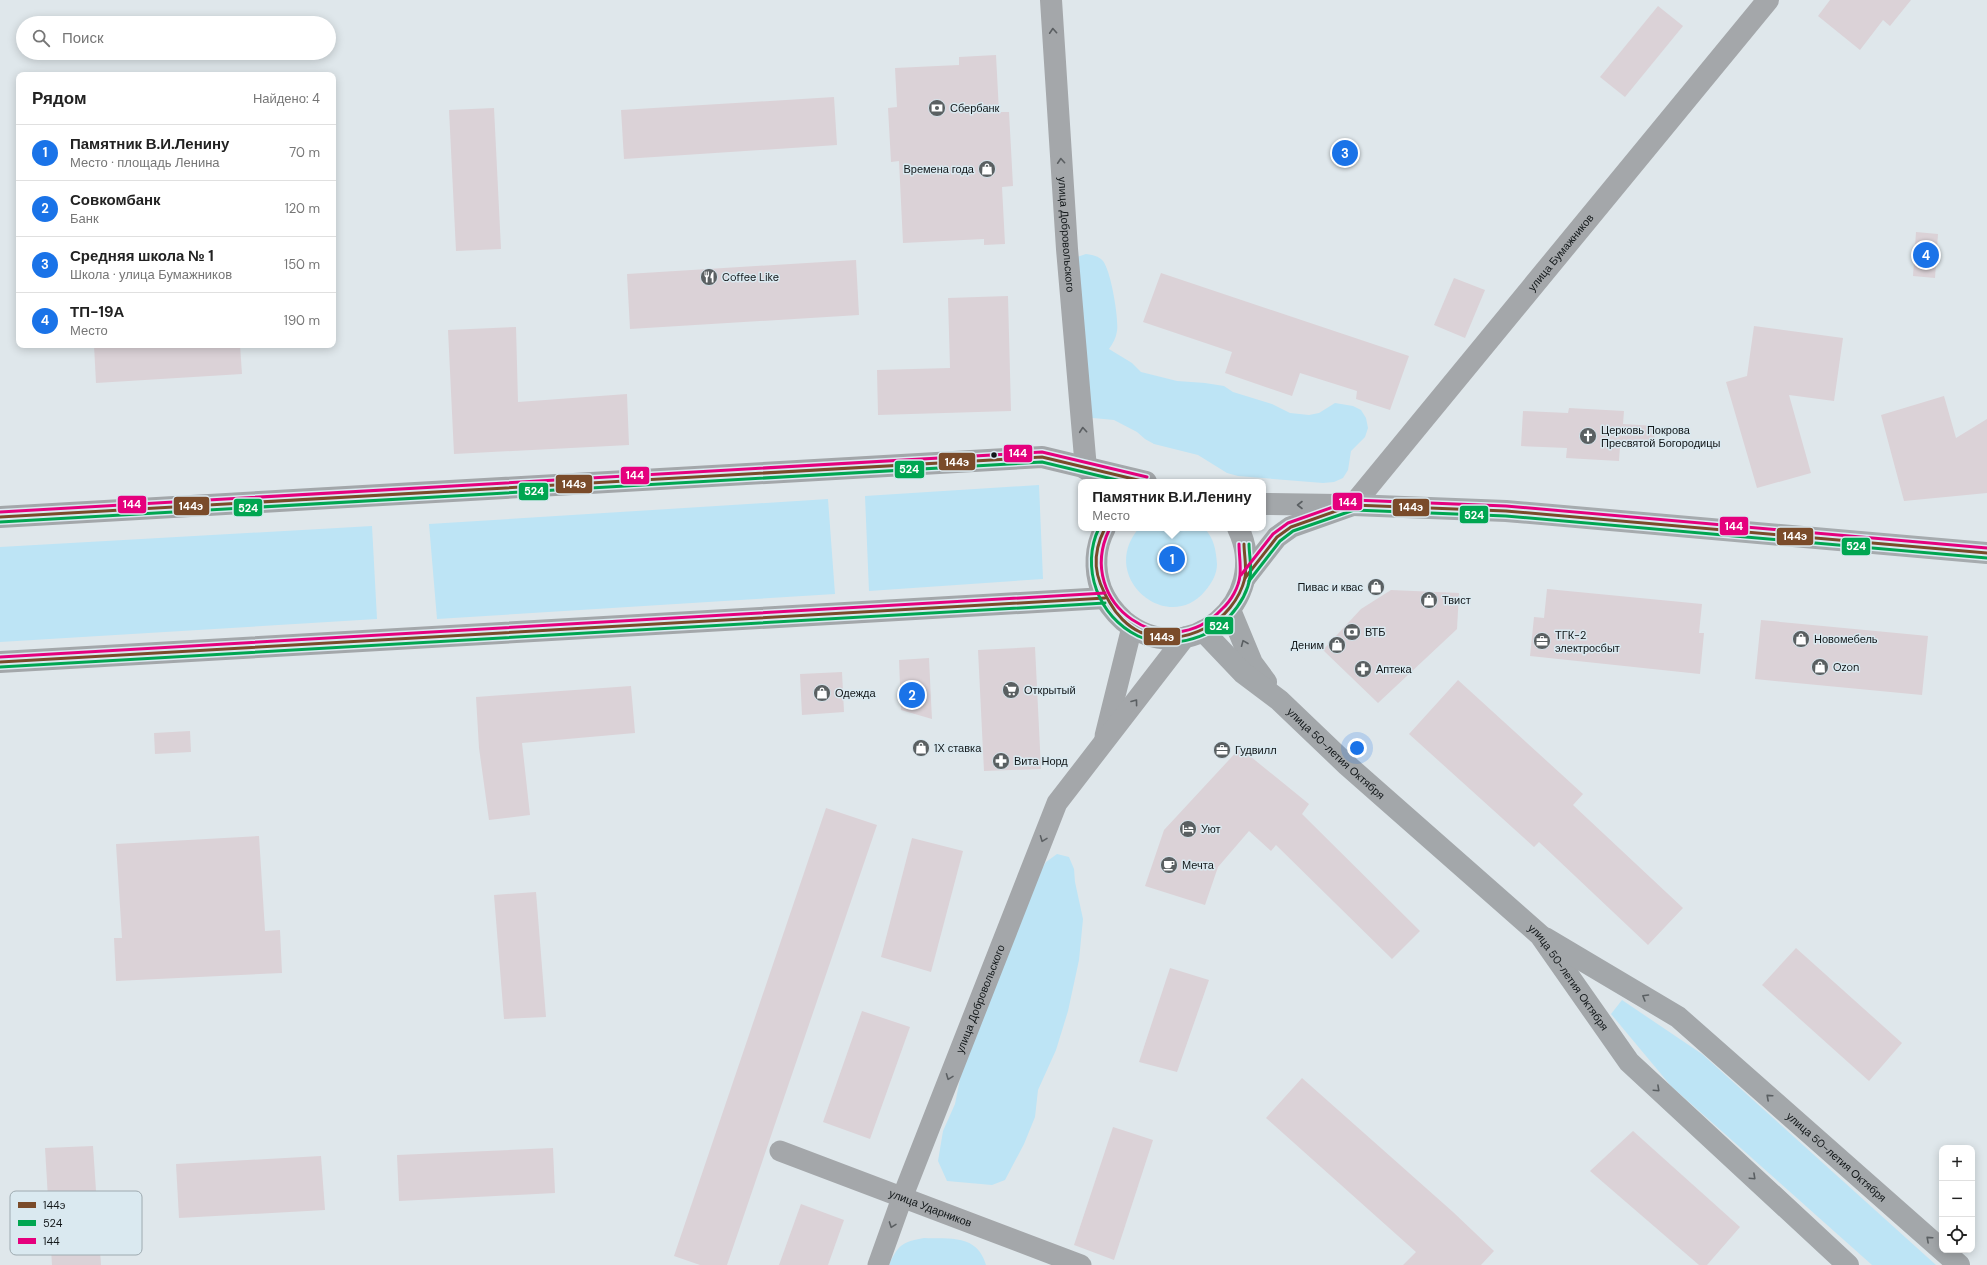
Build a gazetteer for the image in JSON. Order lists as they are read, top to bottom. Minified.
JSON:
{"streets":{"main road":["улица 50-летия Октября"],"street":["улица Добровольского","улица Бумажников","улица Ударников"]},"crossings":[["улица Добровольского","улица Ударников"]],"places":{"bank":["Сбербанк","ВТБ"],"shop":["Времена года","Пивас и квас","Твист","Новомебель","Деним","Ozon","Одежда","1Х ставка"],"restaurant":["Coffee Like"],"church":["Церковь Покрова Пресвятой Богородицы"],"office":["ТГК-2 электросбыт","Гудвилл"],"pharmacy":["Аптека","Вита Норд"],"supermarket":["Открытый"],"hotel":["Уют"],"cafe":["Мечта"]},"lines":["transit line 144","transit line 144э","transit line 524"],"legend":["144э","524","144"],"page":{"search":"Поиск","heading":["Рядом","Найдено: 4"],"list":[{"mark":"1","name":"Памятник В.И.Ленину","note":"Место · площадь Ленина","value":"70 m"},{"mark":"2","name":"Совкомбанк","note":"Банк","value":"120 m"},{"mark":"3","name":"Средняя школа № 1","note":"Школа · улица Бумажников","value":"150 m"},{"mark":"4","name":"ТП-19А","note":"Место","value":"190 m"}],"pins":["3","4","1","2"],"popup":["Памятник В.И.Ленину","Место"],"map_buttons":["+","−"]}}
